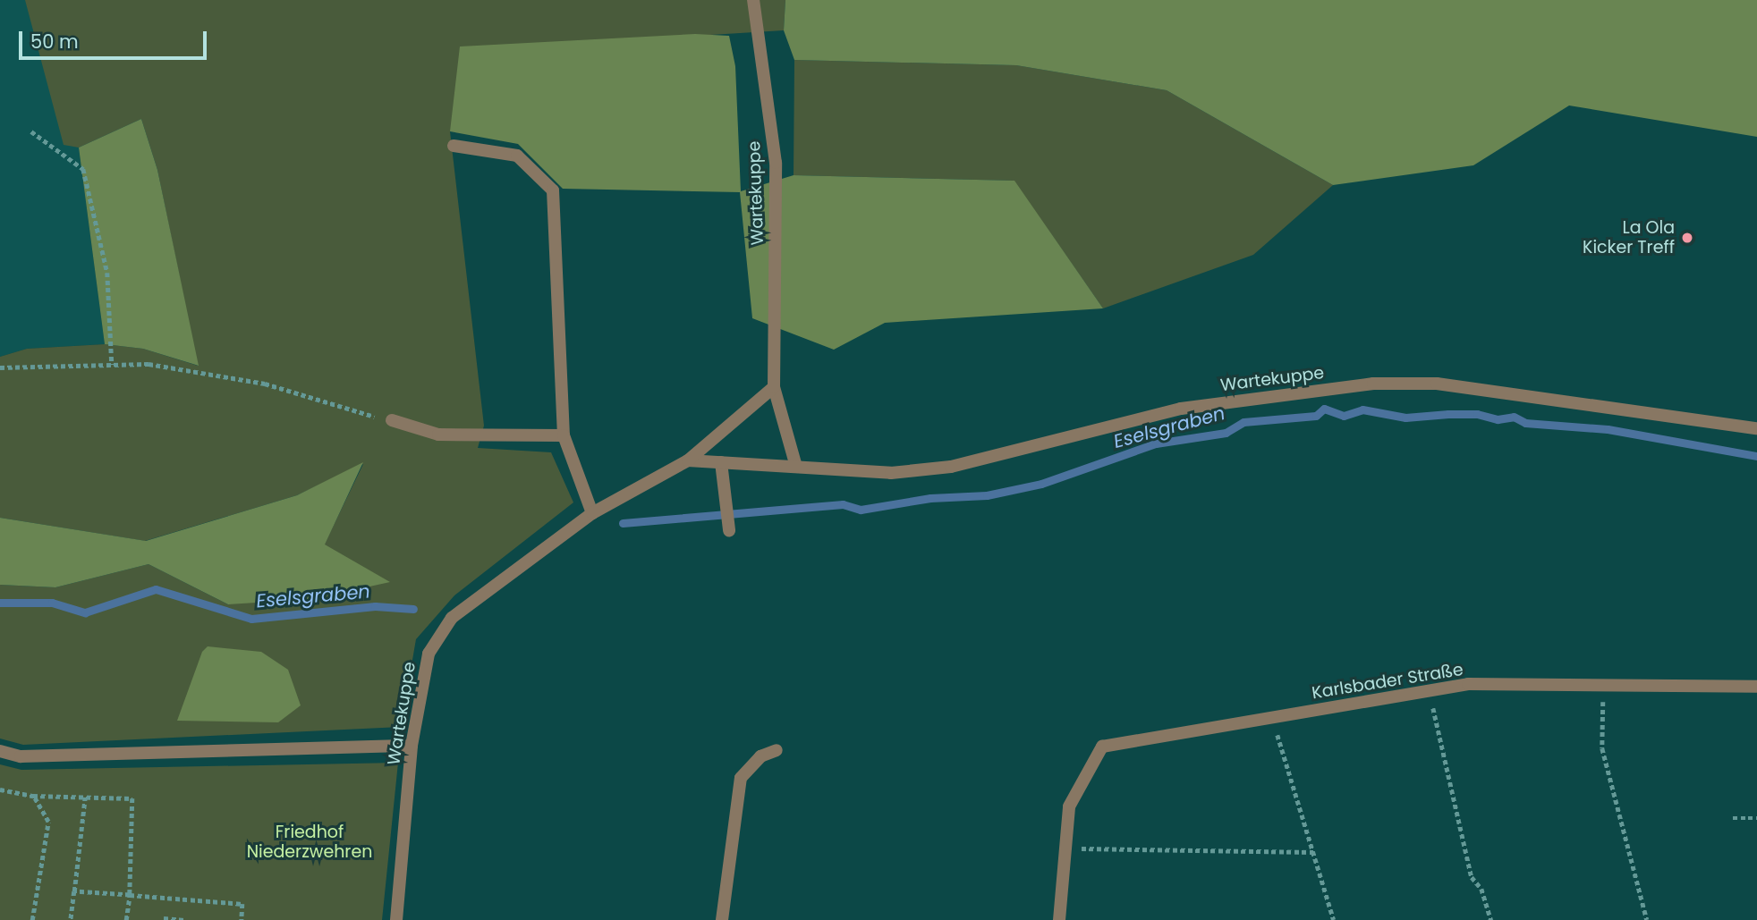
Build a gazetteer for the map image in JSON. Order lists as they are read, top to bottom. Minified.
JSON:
{"streets":{"street":["Wartekuppe","Karlsbader Straße"]},"water":["Eselsgraben"],"parks":["Friedhof Niederzwehren"],"places":["La Ola Kicker Treff"],"scale_bar":"50 m"}
